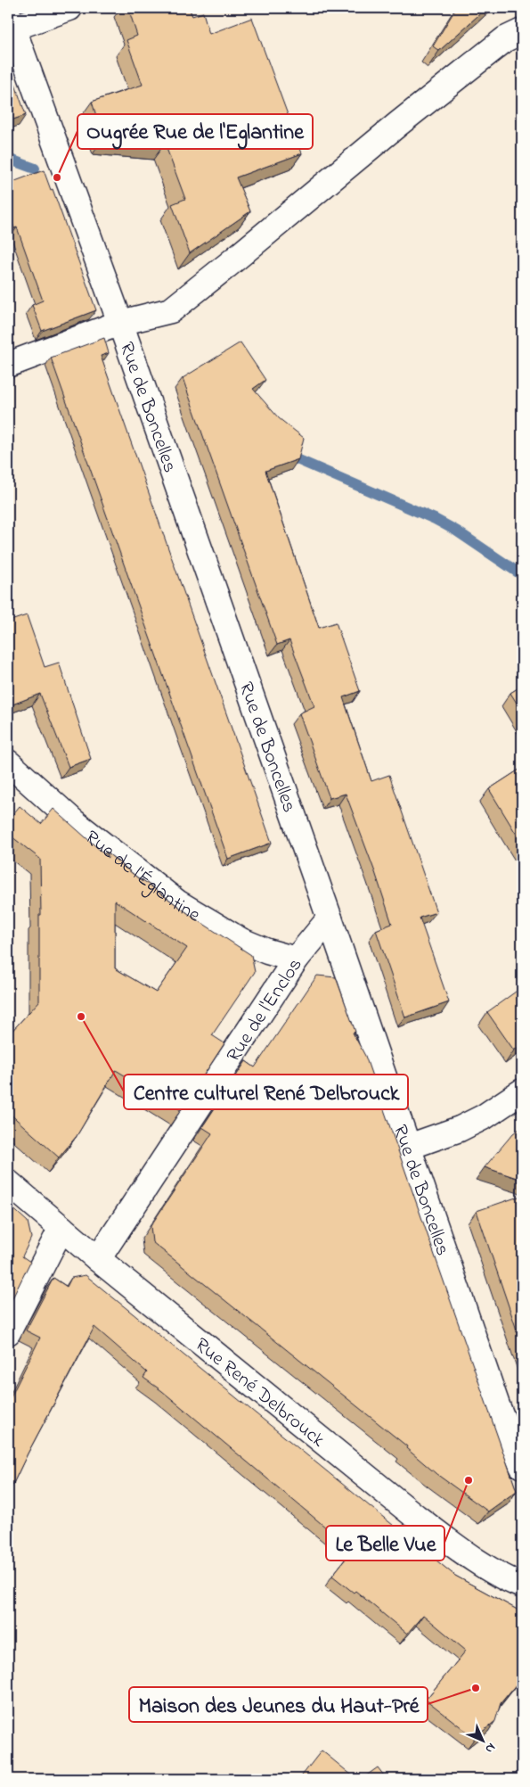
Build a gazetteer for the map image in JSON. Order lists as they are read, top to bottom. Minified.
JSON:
{"streets":{"street":["Rue de Boncelles","Rue de l'Églantine","Rue de l'Enclos","Rue René Delbrouck"]},"crossings":[["Rue de Boncelles","Rue de l'Enclos"],["Rue de l'Églantine","Rue de l'Enclos"],["Rue de l'Enclos","Rue René Delbrouck"]],"places":["Ougrée Rue de l'Eglantine","Centre culturel René Delbrouck","Le Belle Vue","Maison des Jeunes du Haut-Pré"],"north":"bottom right"}
